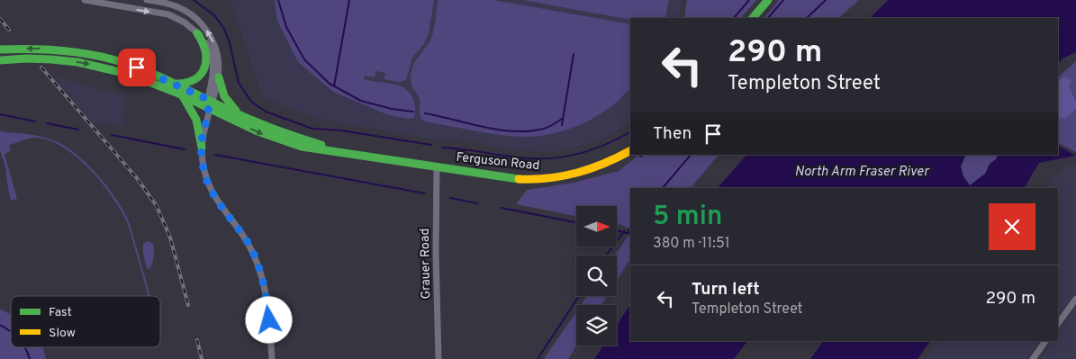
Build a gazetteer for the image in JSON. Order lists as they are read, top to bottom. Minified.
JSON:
{"streets":{"street":["Ferguson Road","Grauer Road"]},"crossings":[["Ferguson Road","Grauer Road"]],"water":["North Arm Fraser River"],"legend":["Fast","Slow"],"north":"right","page":{"turn":["290 m","Templeton Street"],"then":"Then","heading":["5 min","380 m · 11:51"],"list":[{"name":"Turn left","note":"Templeton Street","value":"290 m"}]}}
